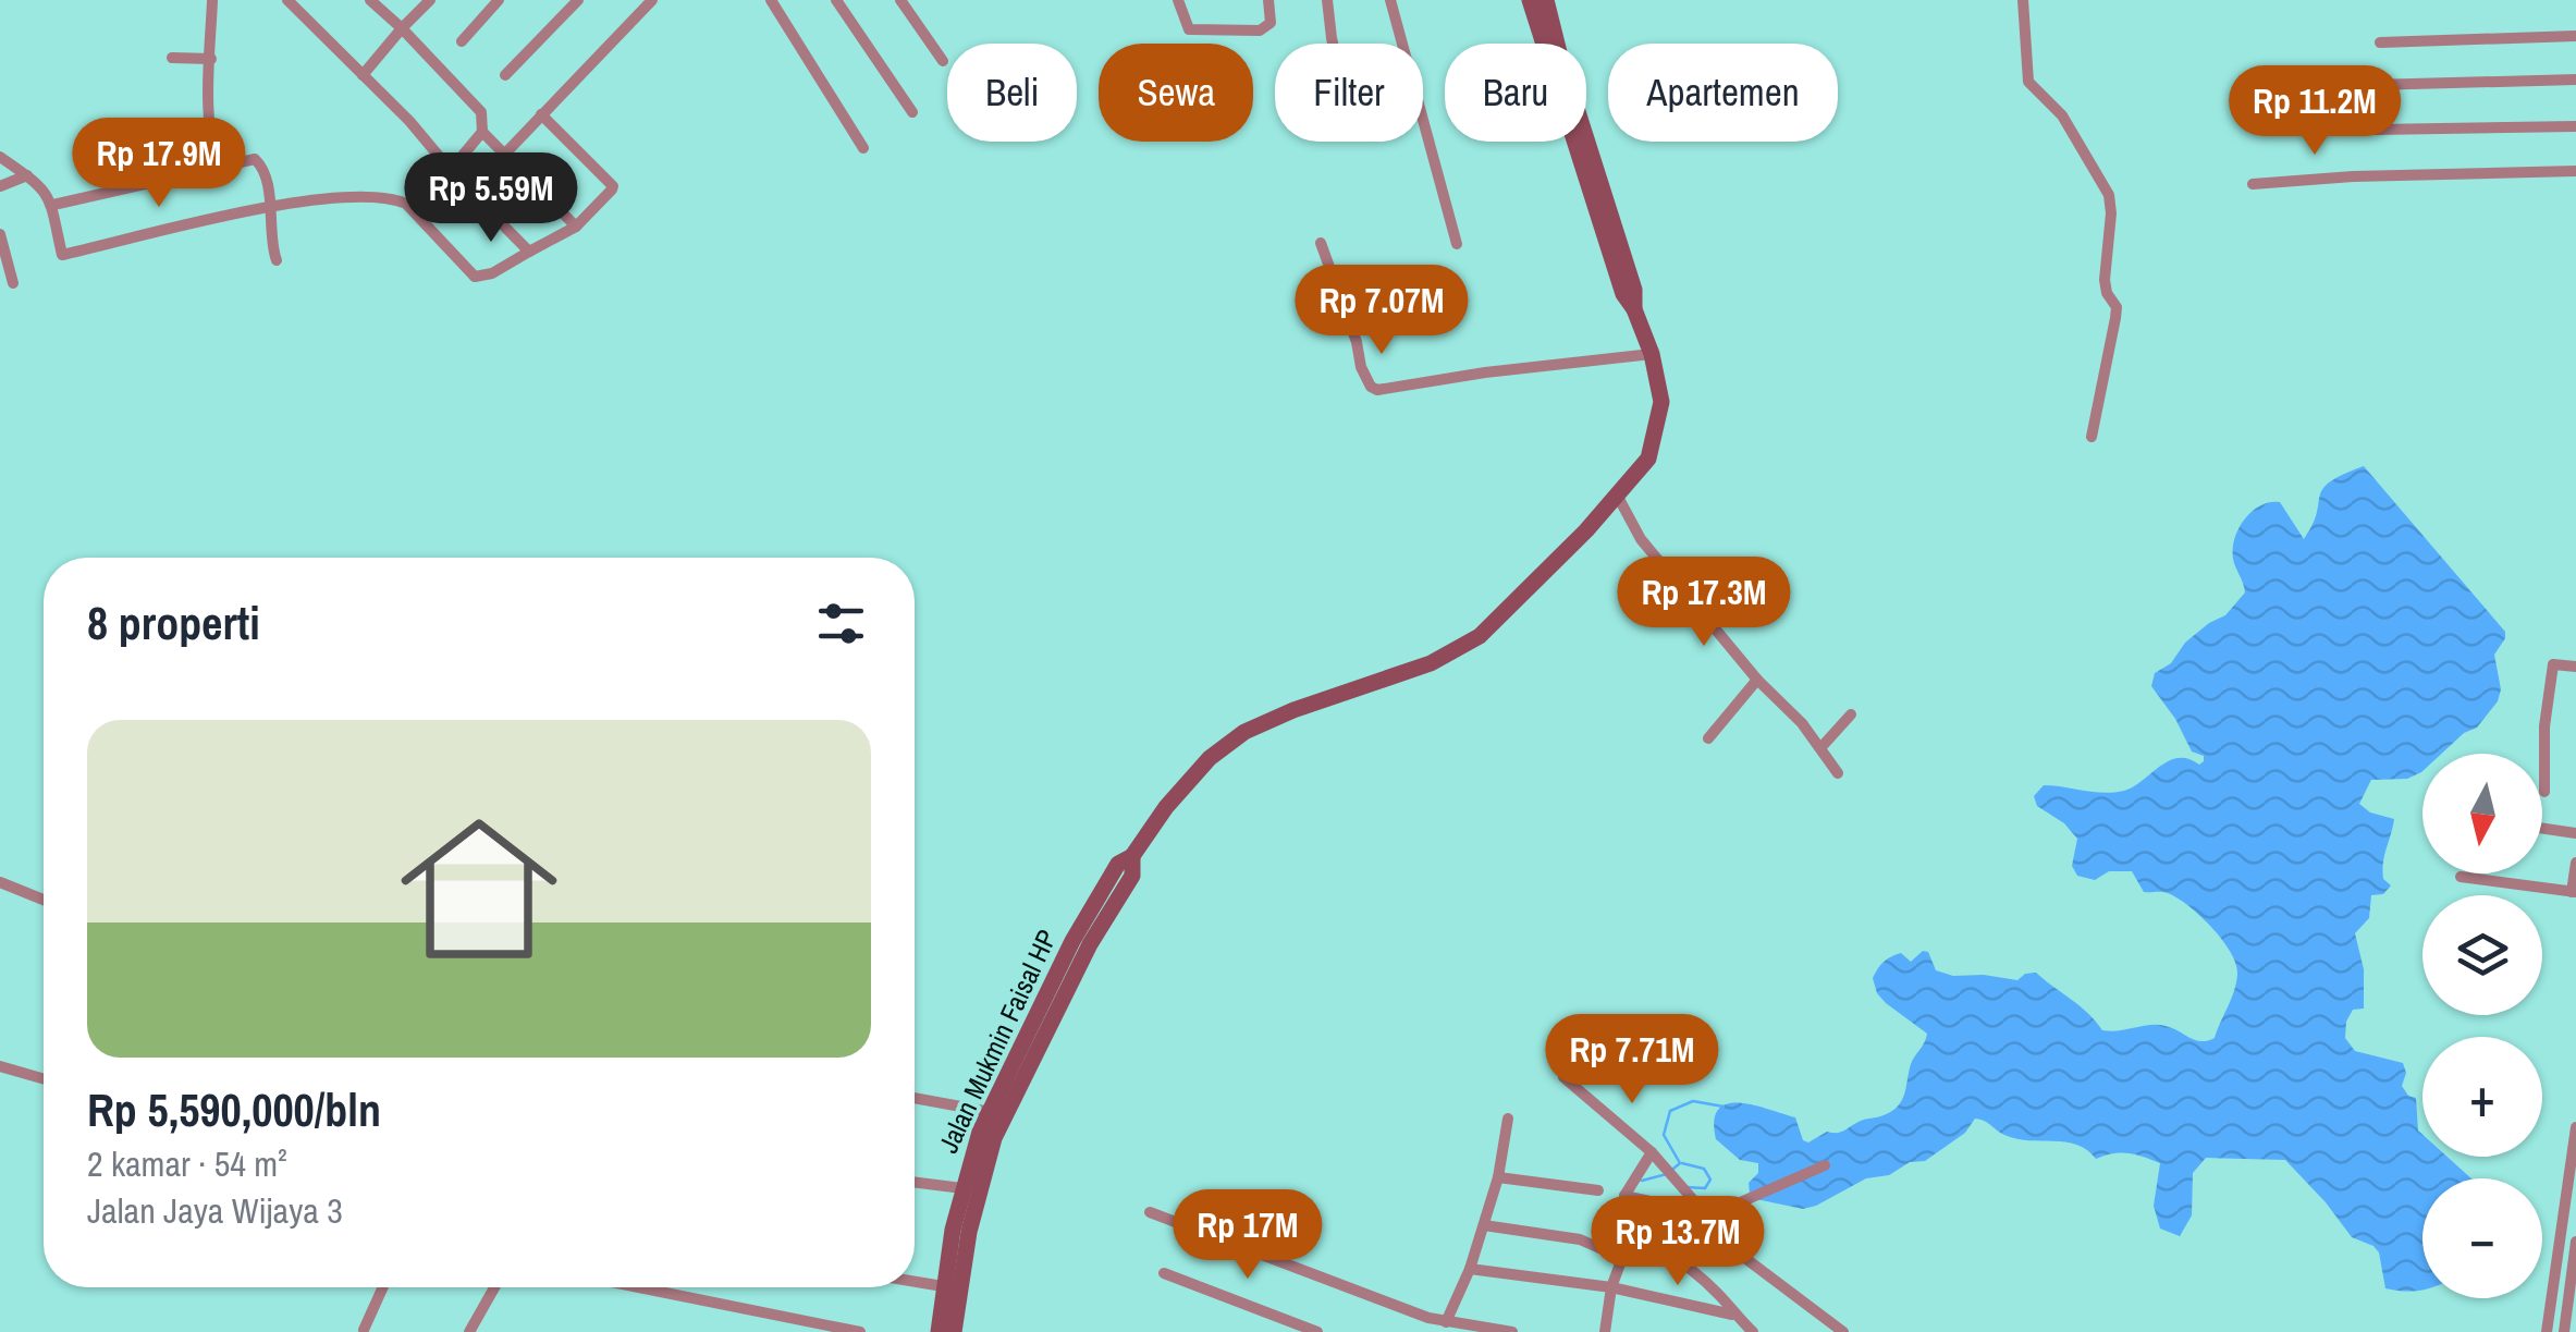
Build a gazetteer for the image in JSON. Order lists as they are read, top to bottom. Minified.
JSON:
{"streets":{"street":["Jalan Mukmin Faisal HP"]},"north":"bottom","page":{"chip":["Beli","Sewa","Filter","Baru","Apartemen"],"price":["Rp 11.2M","Rp 17.9M","Rp 5.59M","Rp 7.07M","Rp 17.3M","Rp 7.71M","Rp 17M","Rp 13.7M"],"heading":"8 properti","list":[{"name":"Rp 5,590,000/bln","note":"2 kamar · 54 m² · Jalan Jaya Wijaya 3"}],"map_buttons":["+","−"]}}
